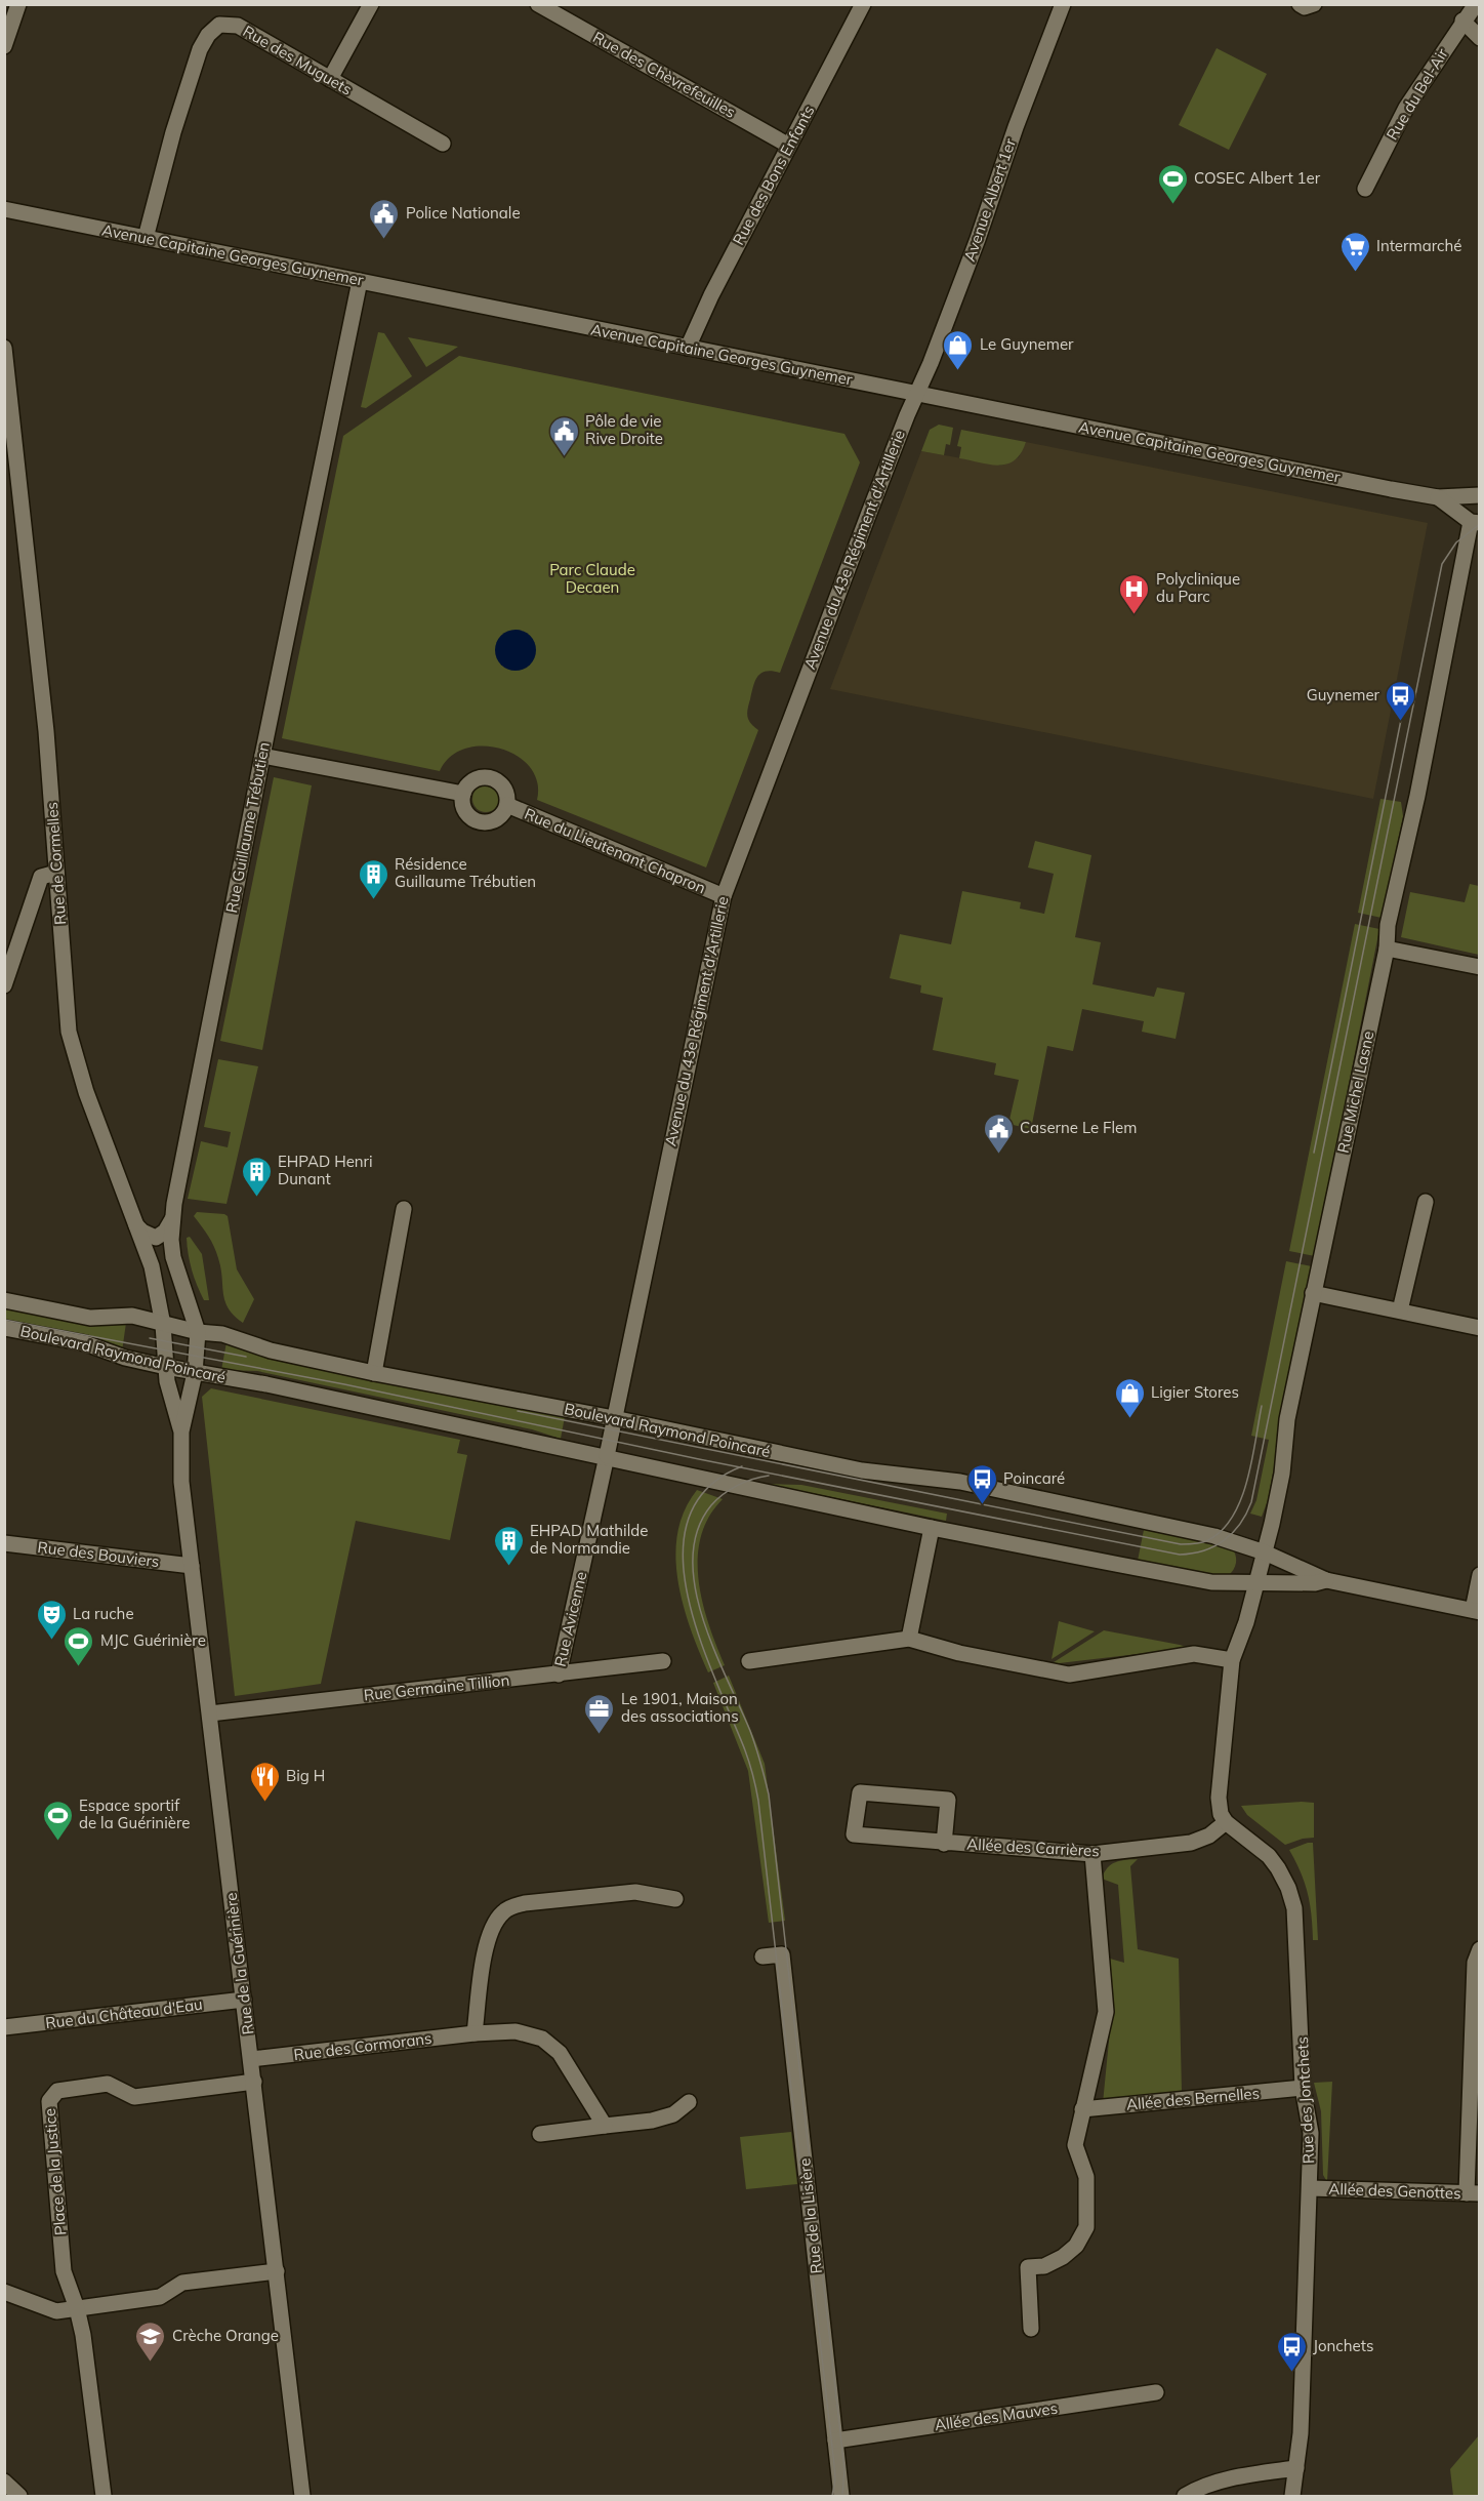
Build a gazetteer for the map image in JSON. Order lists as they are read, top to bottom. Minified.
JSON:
{"streets":{"street":["Rue des Muguets","Rue des Chèvrefeuilles","Rue du Bel-Air","Rue des Bons Enfants","Avenue Albert 1er","Avenue Capitaine Georges Guynemer","Avenue du 43e Régiment d'Artillerie","Rue Guillaume Trébutien","Rue du Lieutenant Chapron","Rue de Cormelles","Rue Michel Lasne","Boulevard Raymond Poincaré","Rue des Bouviers","Rue Avicenne","Rue Germaine Tillion","Allée des Carrières","Rue de la Guérinière","Rue du Château d'Eau","Rue des Cormorans","Allée des Bernelles","Rue des Jontchets","Place de la Justice","Allée des Genottes","Rue de la Lisière","Allée des Mauves"]},"crossings":[["Rue des Muguets","Avenue Capitaine Georges Guynemer"],["Rue des Chèvrefeuilles","Rue des Bons Enfants"],["Rue des Bons Enfants","Avenue Capitaine Georges Guynemer"],["Avenue Albert 1er","Avenue Capitaine Georges Guynemer"],["Avenue Albert 1er","Avenue du 43e Régiment d'Artillerie"],["Avenue Capitaine Georges Guynemer","Avenue du 43e Régiment d'Artillerie"],["Avenue Capitaine Georges Guynemer","Rue Guillaume Trébutien"],["Avenue Capitaine Georges Guynemer","Rue Michel Lasne"],["Avenue du 43e Régiment d'Artillerie","Rue du Lieutenant Chapron"],["Avenue du 43e Régiment d'Artillerie","Boulevard Raymond Poincaré"],["Avenue du 43e Régiment d'Artillerie","Rue Avicenne"],["Rue Guillaume Trébutien","Boulevard Raymond Poincaré"],["Rue Guillaume Trébutien","Rue de la Guérinière"],["Rue de Cormelles","Boulevard Raymond Poincaré"],["Rue de Cormelles","Rue de la Guérinière"],["Rue Michel Lasne","Boulevard Raymond Poincaré"],["Boulevard Raymond Poincaré","Rue Avicenne"],["Boulevard Raymond Poincaré","Rue de la Guérinière"],["Rue des Bouviers","Rue de la Guérinière"],["Rue Avicenne","Rue Germaine Tillion"],["Rue Germaine Tillion","Rue de la Guérinière"],["Allée des Carrières","Rue des Jontchets"],["Rue de la Guérinière","Rue du Château d'Eau"],["Rue de la Guérinière","Rue des Cormorans"],["Rue de la Guérinière","Place de la Justice"],["Allée des Bernelles","Rue des Jontchets"],["Rue des Jontchets","Allée des Genottes"],["Rue de la Lisière","Allée des Mauves"]],"parks":["Parc Claude Decaen"],"places":{"sports":["COSEC Albert 1er","MJC Guérinière","Espace sportif de la Guérinière"],"public building":["Police Nationale","Pôle de vie Rive Droite","Caserne Le Flem"],"supermarket":["Intermarché"],"shop":["Le Guynemer","Ligier Stores"],"hospital":["Polyclinique du Parc"],"bus stop":["Guynemer","Poincaré","Jonchets"],"building":["Résidence Guillaume Trébutien","EHPAD Henri Dunant","EHPAD Mathilde de Normandie"],"theatre":["La ruche"],"office":["Le 1901, Maison des associations"],"restaurant":["Big H"],"school or university":["Crèche Orange"]}}
